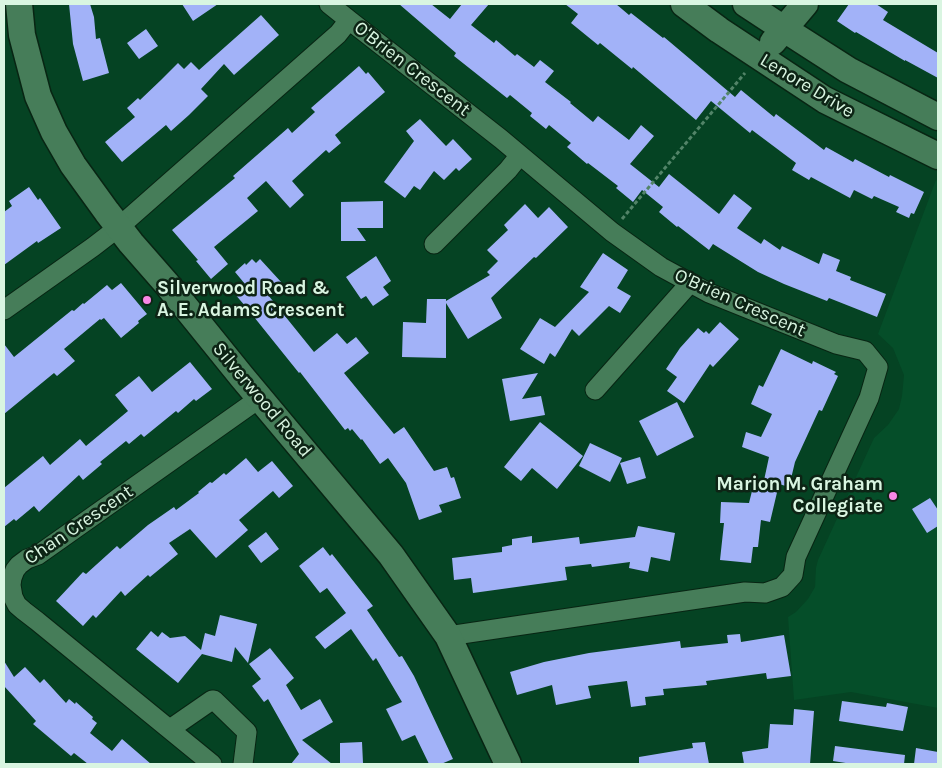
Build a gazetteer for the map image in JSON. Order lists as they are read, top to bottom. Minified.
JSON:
{"streets":{"street":["O'Brien Crescent","Lenore Drive","Silverwood Road","Chan Crescent"]},"crossings":[["O'Brien Crescent","Silverwood Road"],["Silverwood Road","Chan Crescent"]],"places":["Silverwood Road & A. E. Adams Crescent","Marion M. Graham Collegiate"]}
